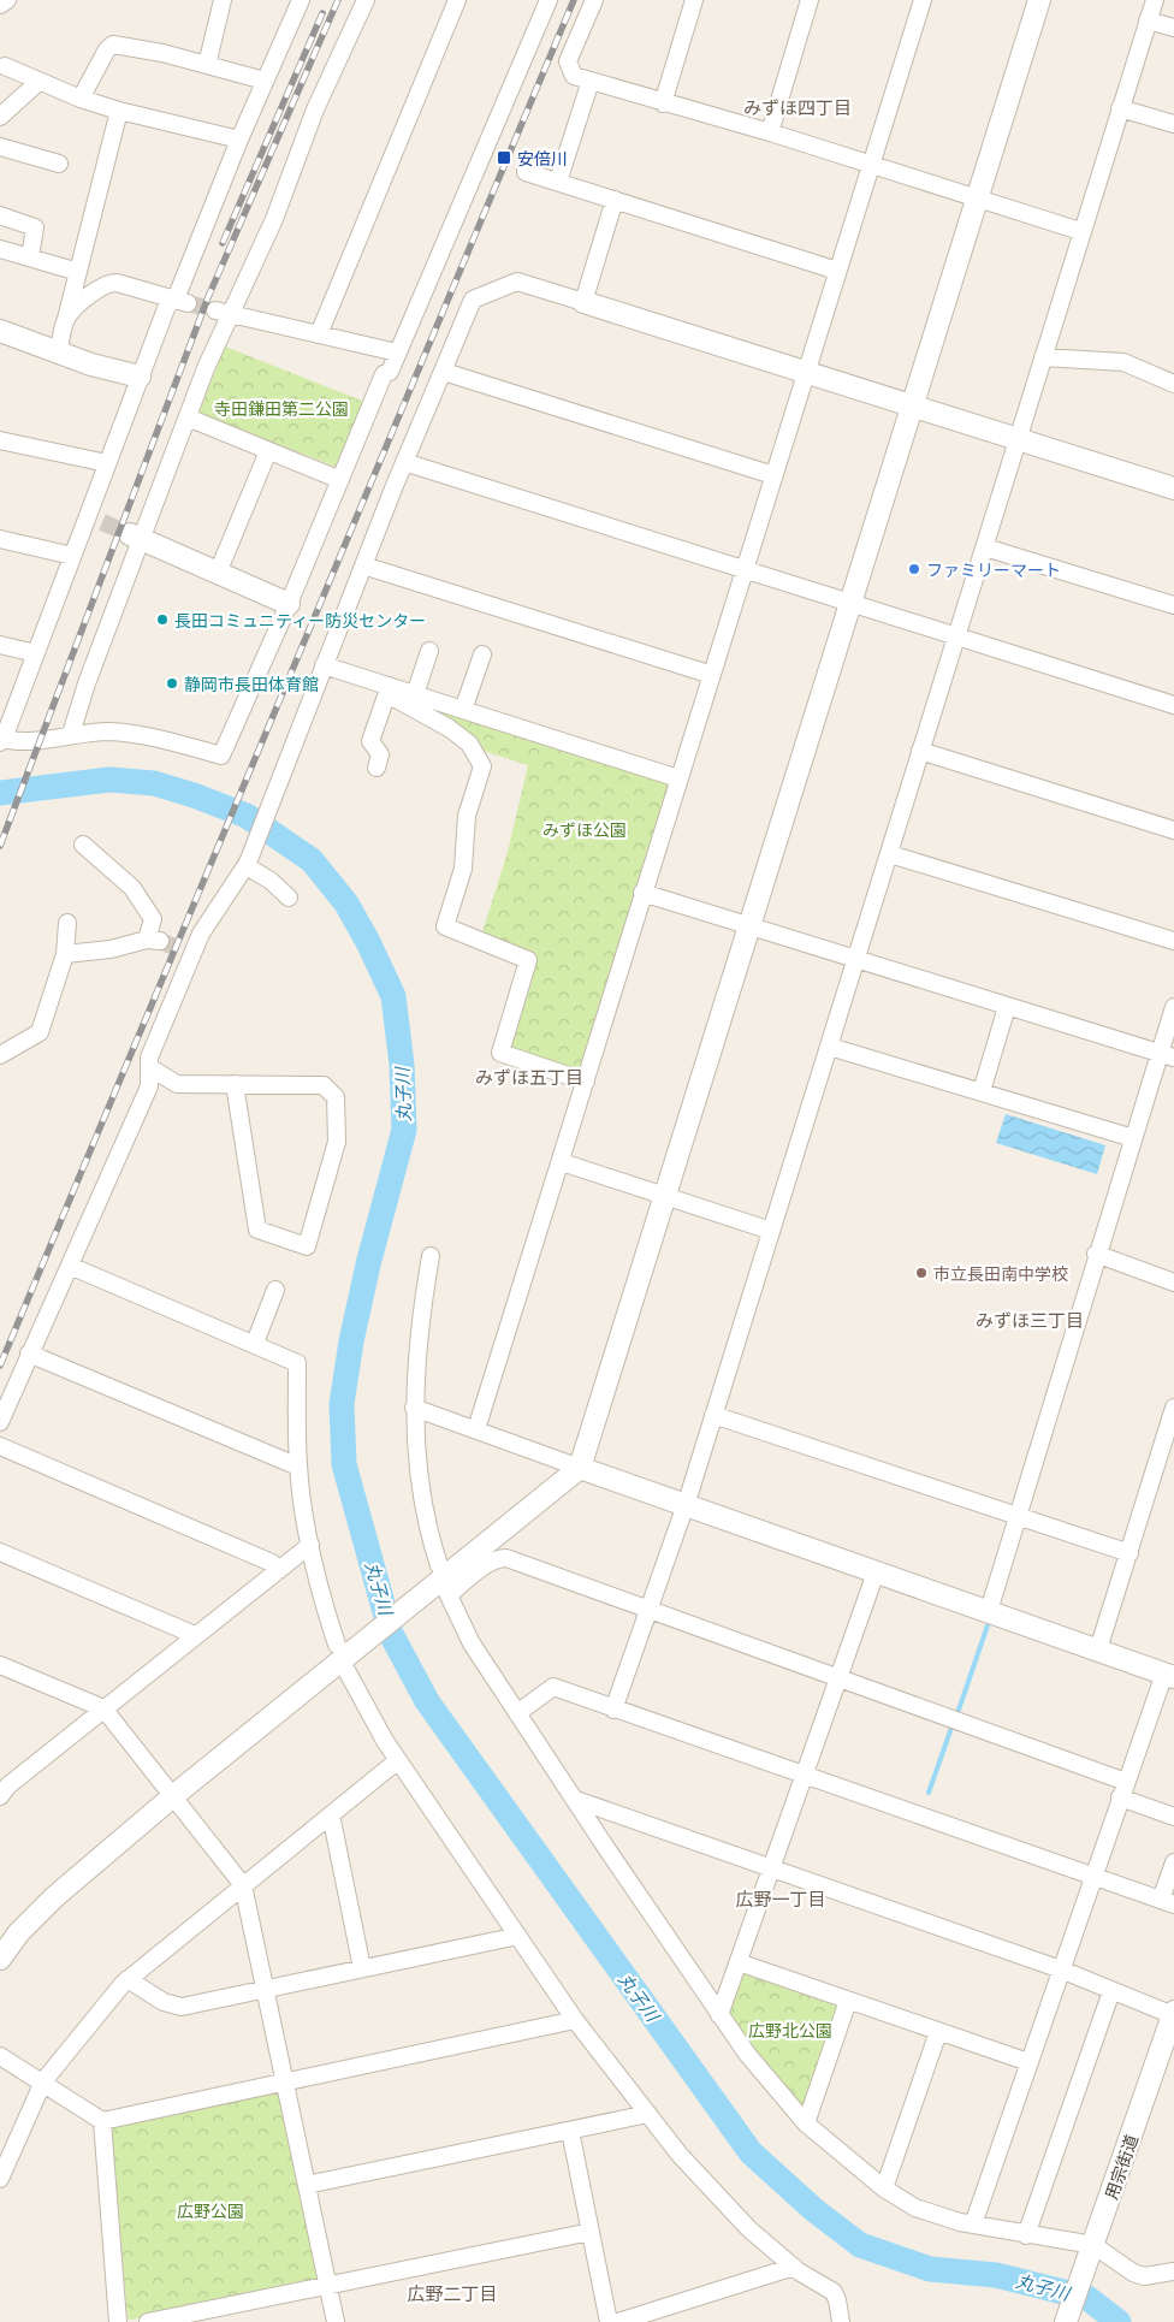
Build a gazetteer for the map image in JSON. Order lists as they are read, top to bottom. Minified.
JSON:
{"streets":{"street":["用宗街道"]},"districts":["みずほ四丁目","みずほ五丁目","みずほ三丁目","広野一丁目","広野二丁目"],"water":["丸子川"],"parks":["寺田鎌田第二公園","みずほ公園","広野北公園","広野公園"],"places":{"transit":["安倍川"],"other":["ファミリーマート","長田コミュニティー防災センター","静岡市長田体育館","市立長田南中学校"]}}
